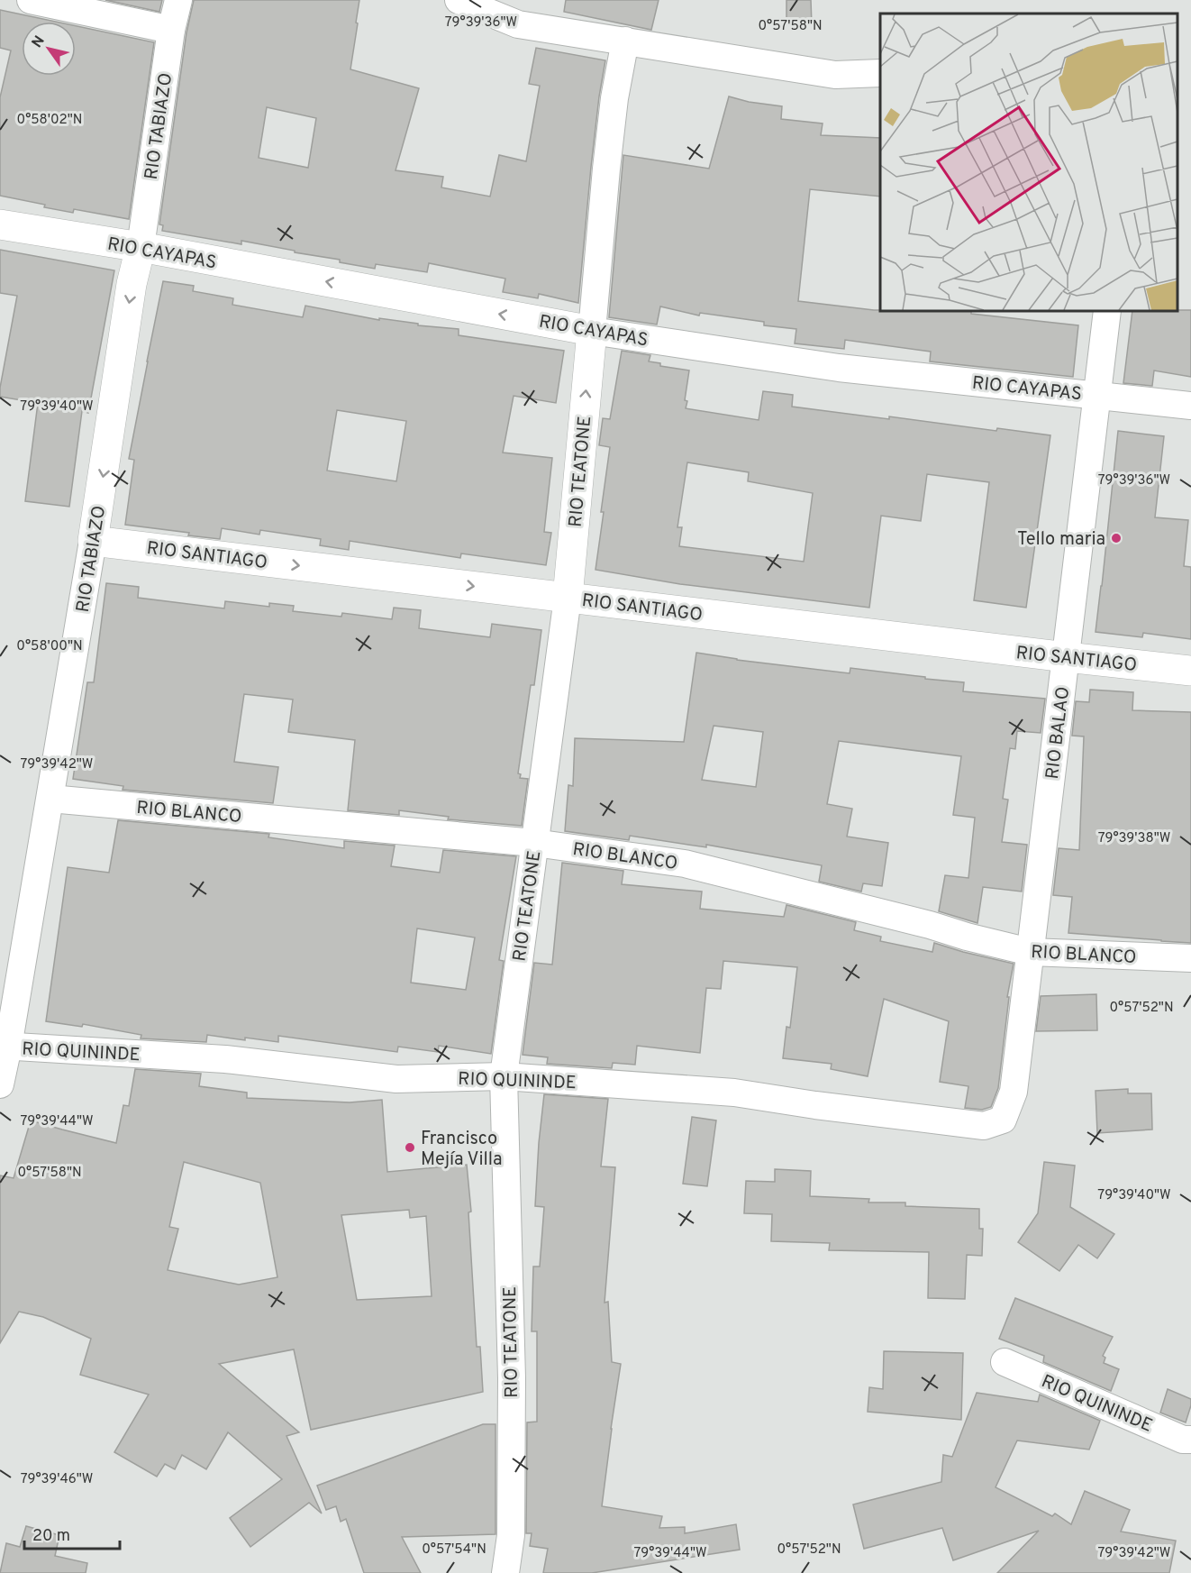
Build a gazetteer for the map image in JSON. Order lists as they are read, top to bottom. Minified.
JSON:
{"streets":{"street":["RIO TABIAZO","RIO CAYAPAS","RIO TEATONE","RIO SANTIAGO","RIO BALAO","RIO BLANCO","RIO QUININDE"]},"crossings":[["RIO TABIAZO","RIO CAYAPAS"],["RIO TABIAZO","RIO SANTIAGO"],["RIO TABIAZO","RIO BLANCO"],["RIO TABIAZO","RIO QUININDE"],["RIO CAYAPAS","RIO TEATONE"],["RIO CAYAPAS","RIO BALAO"],["RIO TEATONE","RIO SANTIAGO"],["RIO TEATONE","RIO BLANCO"],["RIO TEATONE","RIO QUININDE"],["RIO SANTIAGO","RIO BALAO"],["RIO BALAO","RIO BLANCO"],["RIO BALAO","RIO QUININDE"]],"one_way":["RIO CAYAPAS","RIO SANTIAGO"],"places":["Tello maria","Francisco Mejía Villa"],"scale_bar":"20 m","north":"top left","coordinates":["79°39'36\"W","0°57'58\"N","0°58'02\"N","79°39'40\"W","0°58'00\"N","79°39'42\"W","79°39'38\"W","0°57'52\"N","79°39'44\"W","79°39'46\"W","0°57'54\"N"]}
